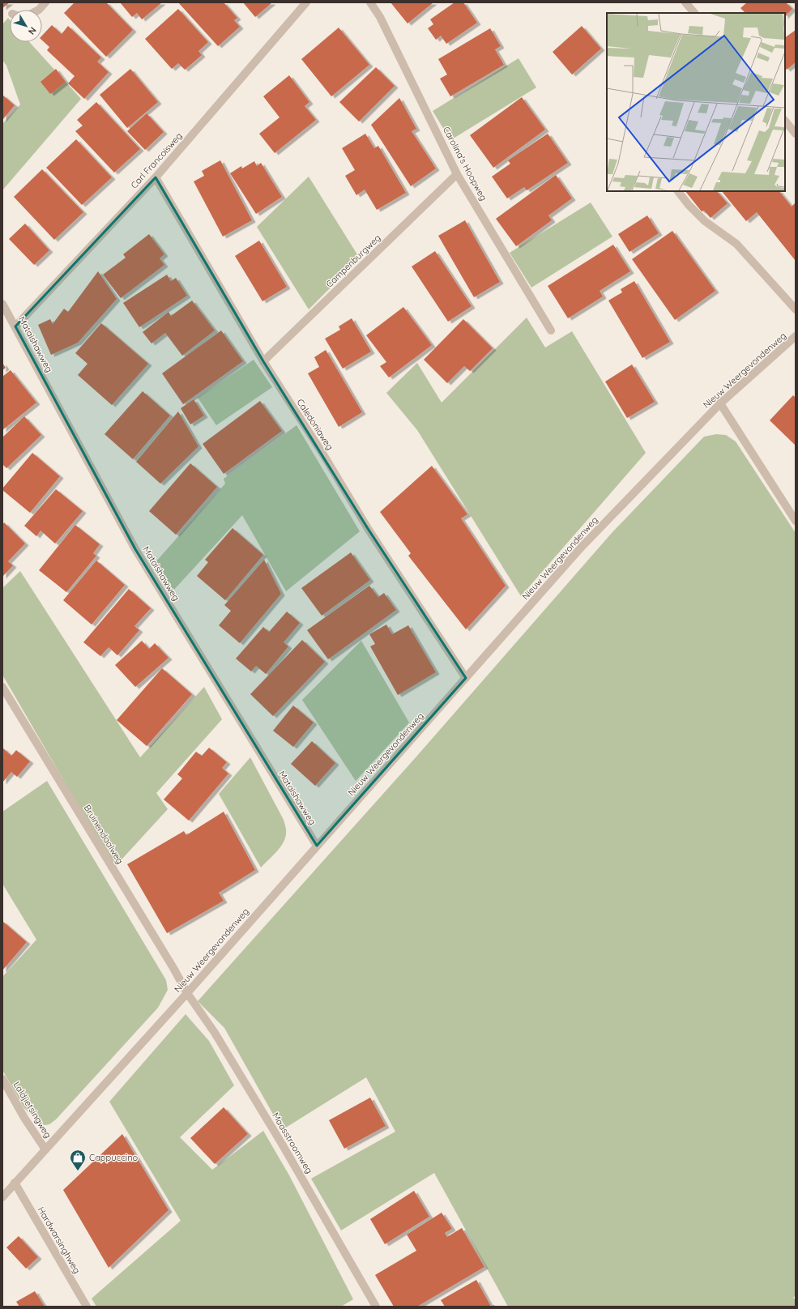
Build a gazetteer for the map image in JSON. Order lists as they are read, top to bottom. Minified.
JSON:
{"streets":{"street":["Carl Francoisweg","Carolina's Hoopweg","Campenburgweg","Mataishawweg","Nieuw Weergevondenweg","Caledoniaweg","Bruinendaalweg","Laldjietsingweg","Maasstroomweg","Hardwarsinghweg"]},"crossings":[["Carl Francoisweg","Mataishawweg"],["Carl Francoisweg","Caledoniaweg"],["Carolina's Hoopweg","Campenburgweg"],["Campenburgweg","Caledoniaweg"],["Mataishawweg","Nieuw Weergevondenweg"],["Nieuw Weergevondenweg","Caledoniaweg"],["Nieuw Weergevondenweg","Bruinendaalweg"],["Nieuw Weergevondenweg","Laldjietsingweg"],["Nieuw Weergevondenweg","Maasstroomweg"],["Nieuw Weergevondenweg","Hardwarsinghweg"],["Bruinendaalweg","Maasstroomweg"]],"places":{"shop":["Cappuccino"]},"north":"bottom right"}
